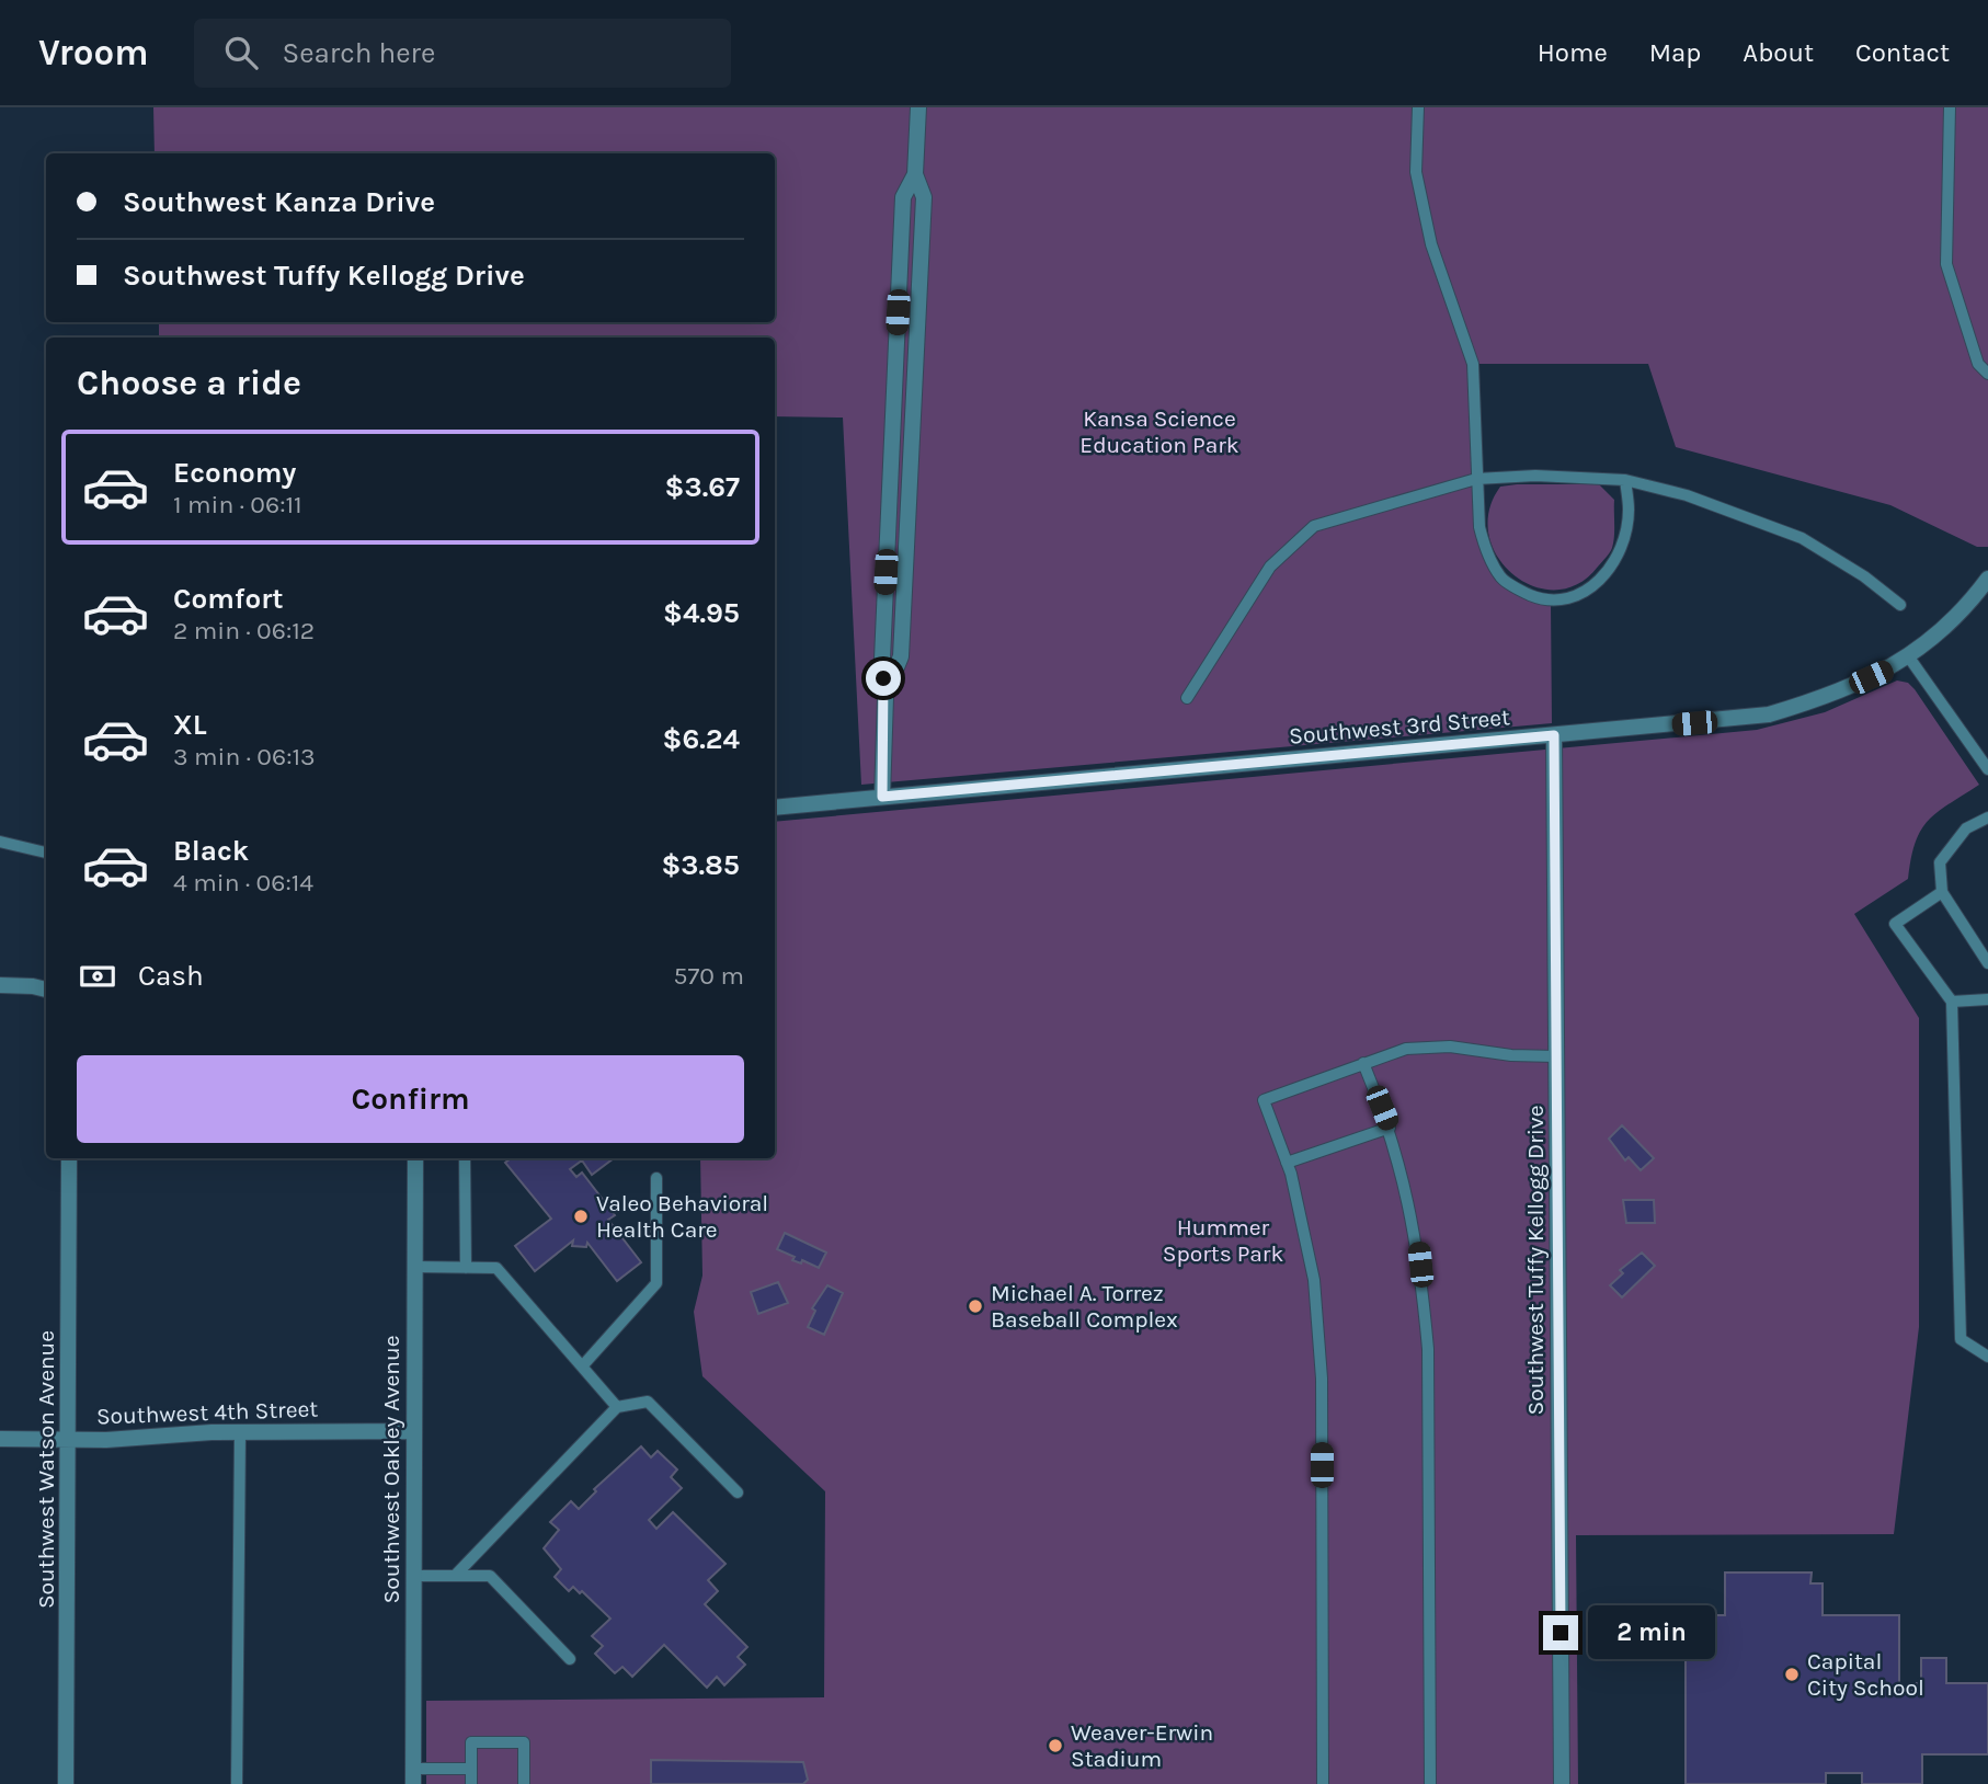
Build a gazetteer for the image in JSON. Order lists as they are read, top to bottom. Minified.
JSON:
{"streets":{"street":["Southwest 3rd Street","Southwest Tuffy Kellogg Drive","Southwest 4th Street","Southwest Watson Avenue","Southwest Oakley Avenue"]},"crossings":[["Southwest 3rd Street","Southwest Tuffy Kellogg Drive"],["Southwest 4th Street","Southwest Watson Avenue"],["Southwest 4th Street","Southwest Oakley Avenue"]],"parks":["Kansa Science Education Park","Hummer Sports Park"],"places":["Valeo Behavioral Health Care","Michael A. Torrez Baseball Complex","Capital City School","Weaver-Erwin Stadium"],"page":{"header":"Vroom","search":"Search here","nav":["Home","Map","About","Contact"],"banner":["Southwest Kanza Drive","Southwest Tuffy Kellogg Drive"],"heading":"Choose a ride","list":[{"name":"Economy","note":"1 min · 06:11","value":"$3.67"},{"name":"Comfort","note":"2 min · 06:12","value":"$4.95"},{"name":"XL","note":"3 min · 06:13","value":"$6.24"},{"name":"Black","note":"4 min · 06:14","value":"$3.85"}],"pay":["Cash","570 m"],"buttons":"Confirm","bubble":"2 min"}}
